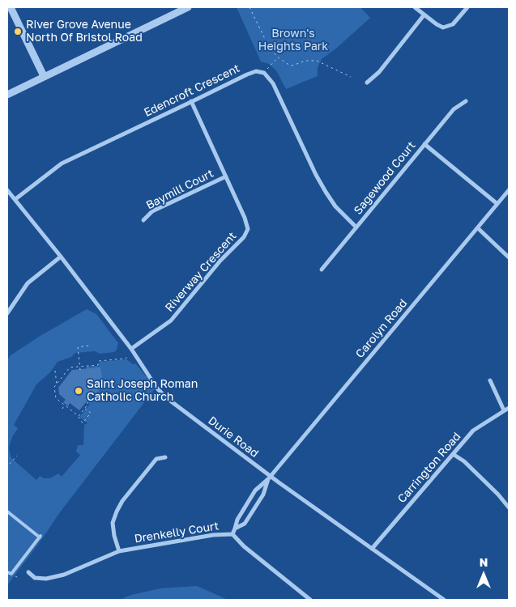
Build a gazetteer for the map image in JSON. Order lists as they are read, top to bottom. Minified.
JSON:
{"streets":{"street":["Edencroft Crescent","Sagewood Court","Baymill Court","Riverway Crescent","Carolyn Road","Durie Road","Carrington Road","Drenkelly Court"]},"crossings":[["Edencroft Crescent","Riverway Crescent"],["Edencroft Crescent","Durie Road"],["Baymill Court","Riverway Crescent"],["Riverway Crescent","Durie Road"],["Carolyn Road","Durie Road"],["Carolyn Road","Drenkelly Court"],["Durie Road","Carrington Road"]],"parks":["Brown's Heights Park"],"places":["River Grove Avenue North Of Bristol Road","Saint Joseph Roman Catholic Church"],"north":"top"}
